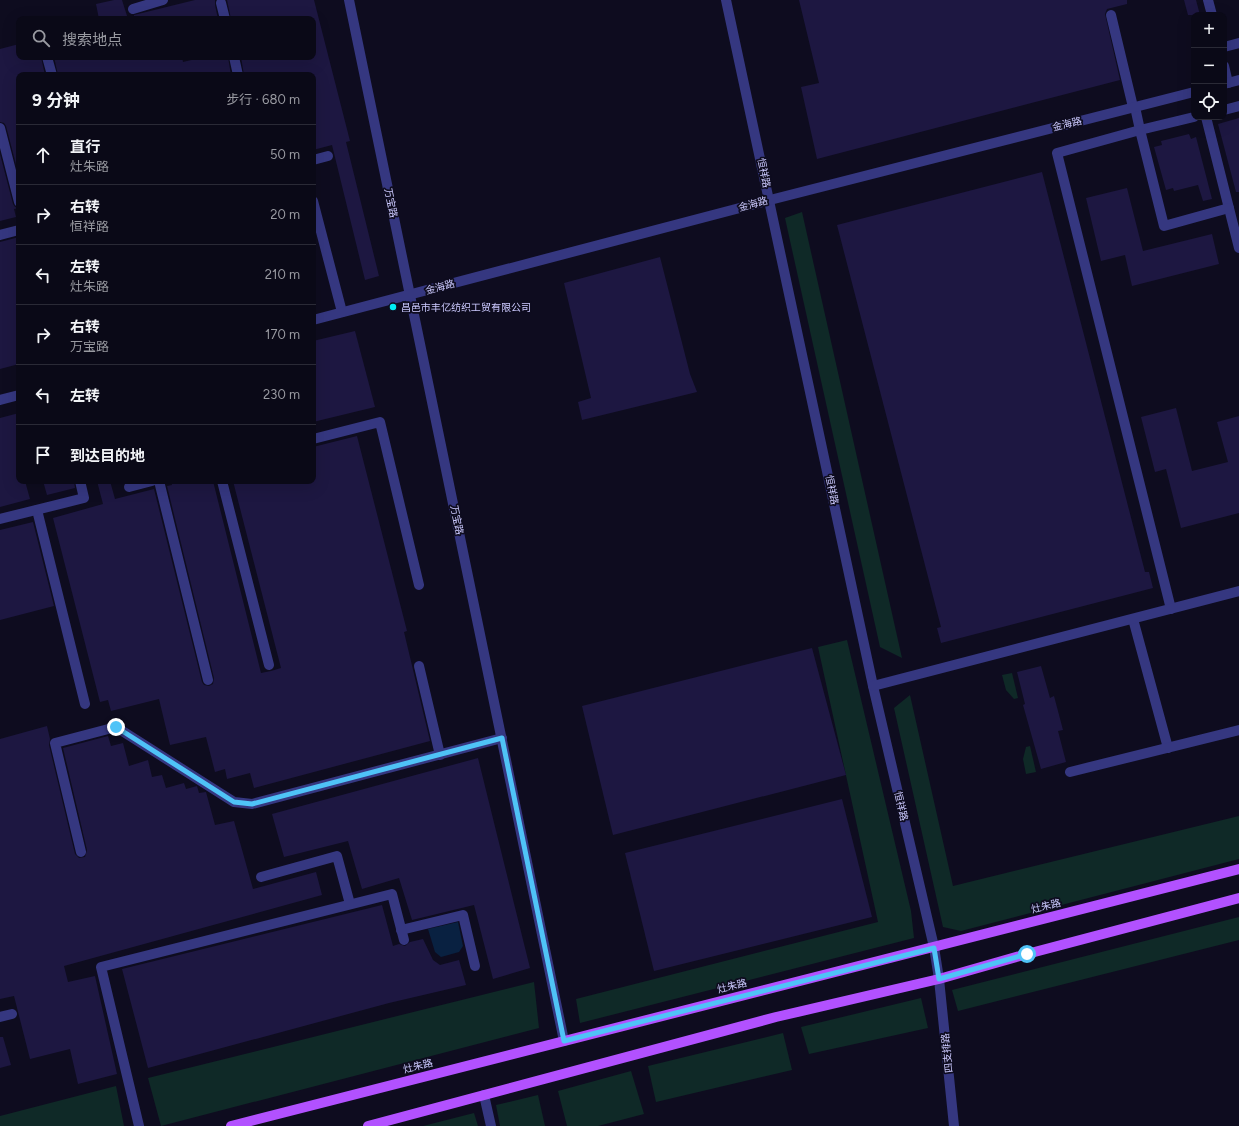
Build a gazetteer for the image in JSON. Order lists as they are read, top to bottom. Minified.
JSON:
{"streets":{"main road":["灶朱路"],"street":["金海路","恒祥路","万宝路","四支排路"]},"crossings":[["金海路","恒祥路"],["金海路","万宝路"],["恒祥路","灶朱路"],["恒祥路","四支排路"],["万宝路","灶朱路"]],"places":["昌邑市丰亿纺织工贸有限公司"],"page":{"map_buttons":["+","−"],"search":"搜索地点","heading":["9 分钟","步行 · 680 m"],"list":[["直行","灶朱路","50 m"],["右转","恒祥路","20 m"],["左转","灶朱路","210 m"],["右转","万宝路","170 m"],["左转","230 m"],"到达目的地"]}}
